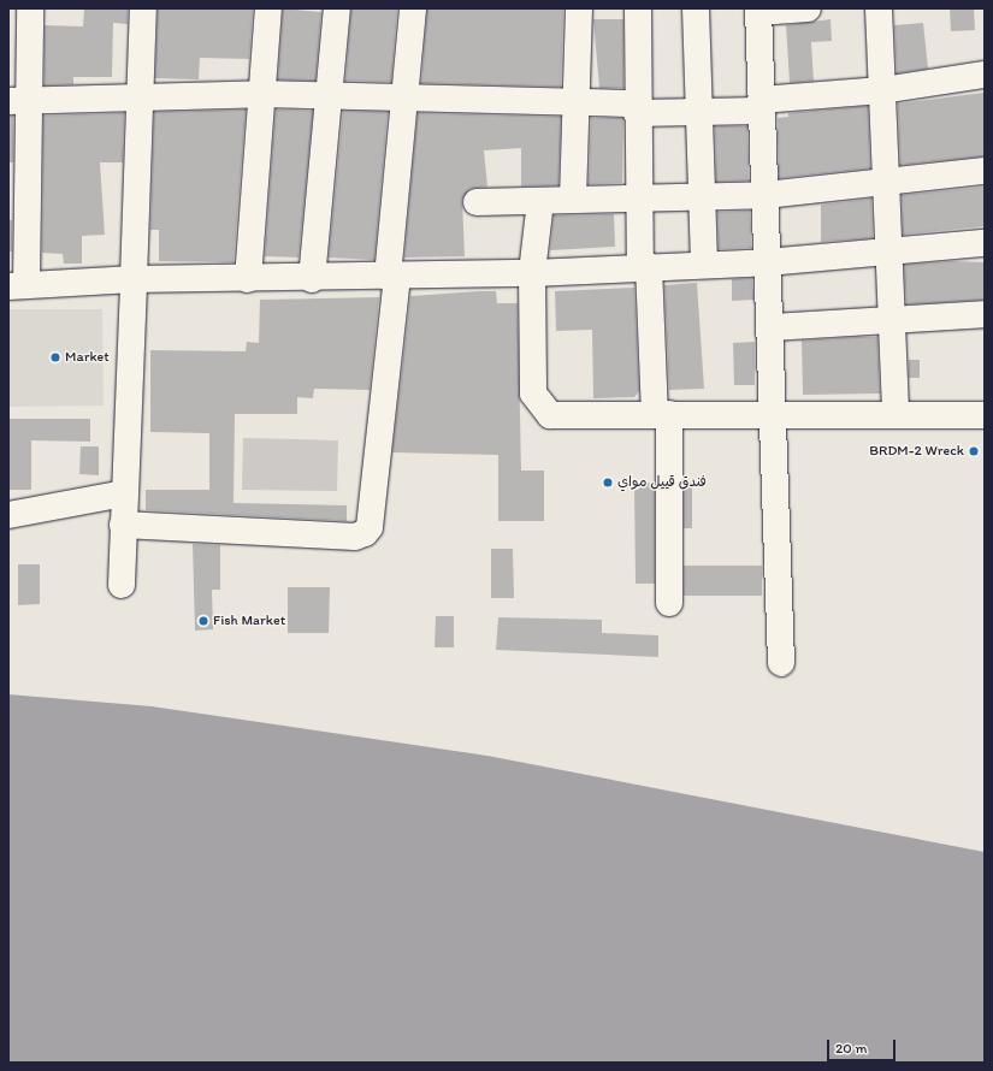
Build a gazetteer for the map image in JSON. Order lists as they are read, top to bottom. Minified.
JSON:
{"places":["Market","BRDM-2 Wreck","فندق قييل مواي","Fish Market"],"scale_bar":"20 m"}
